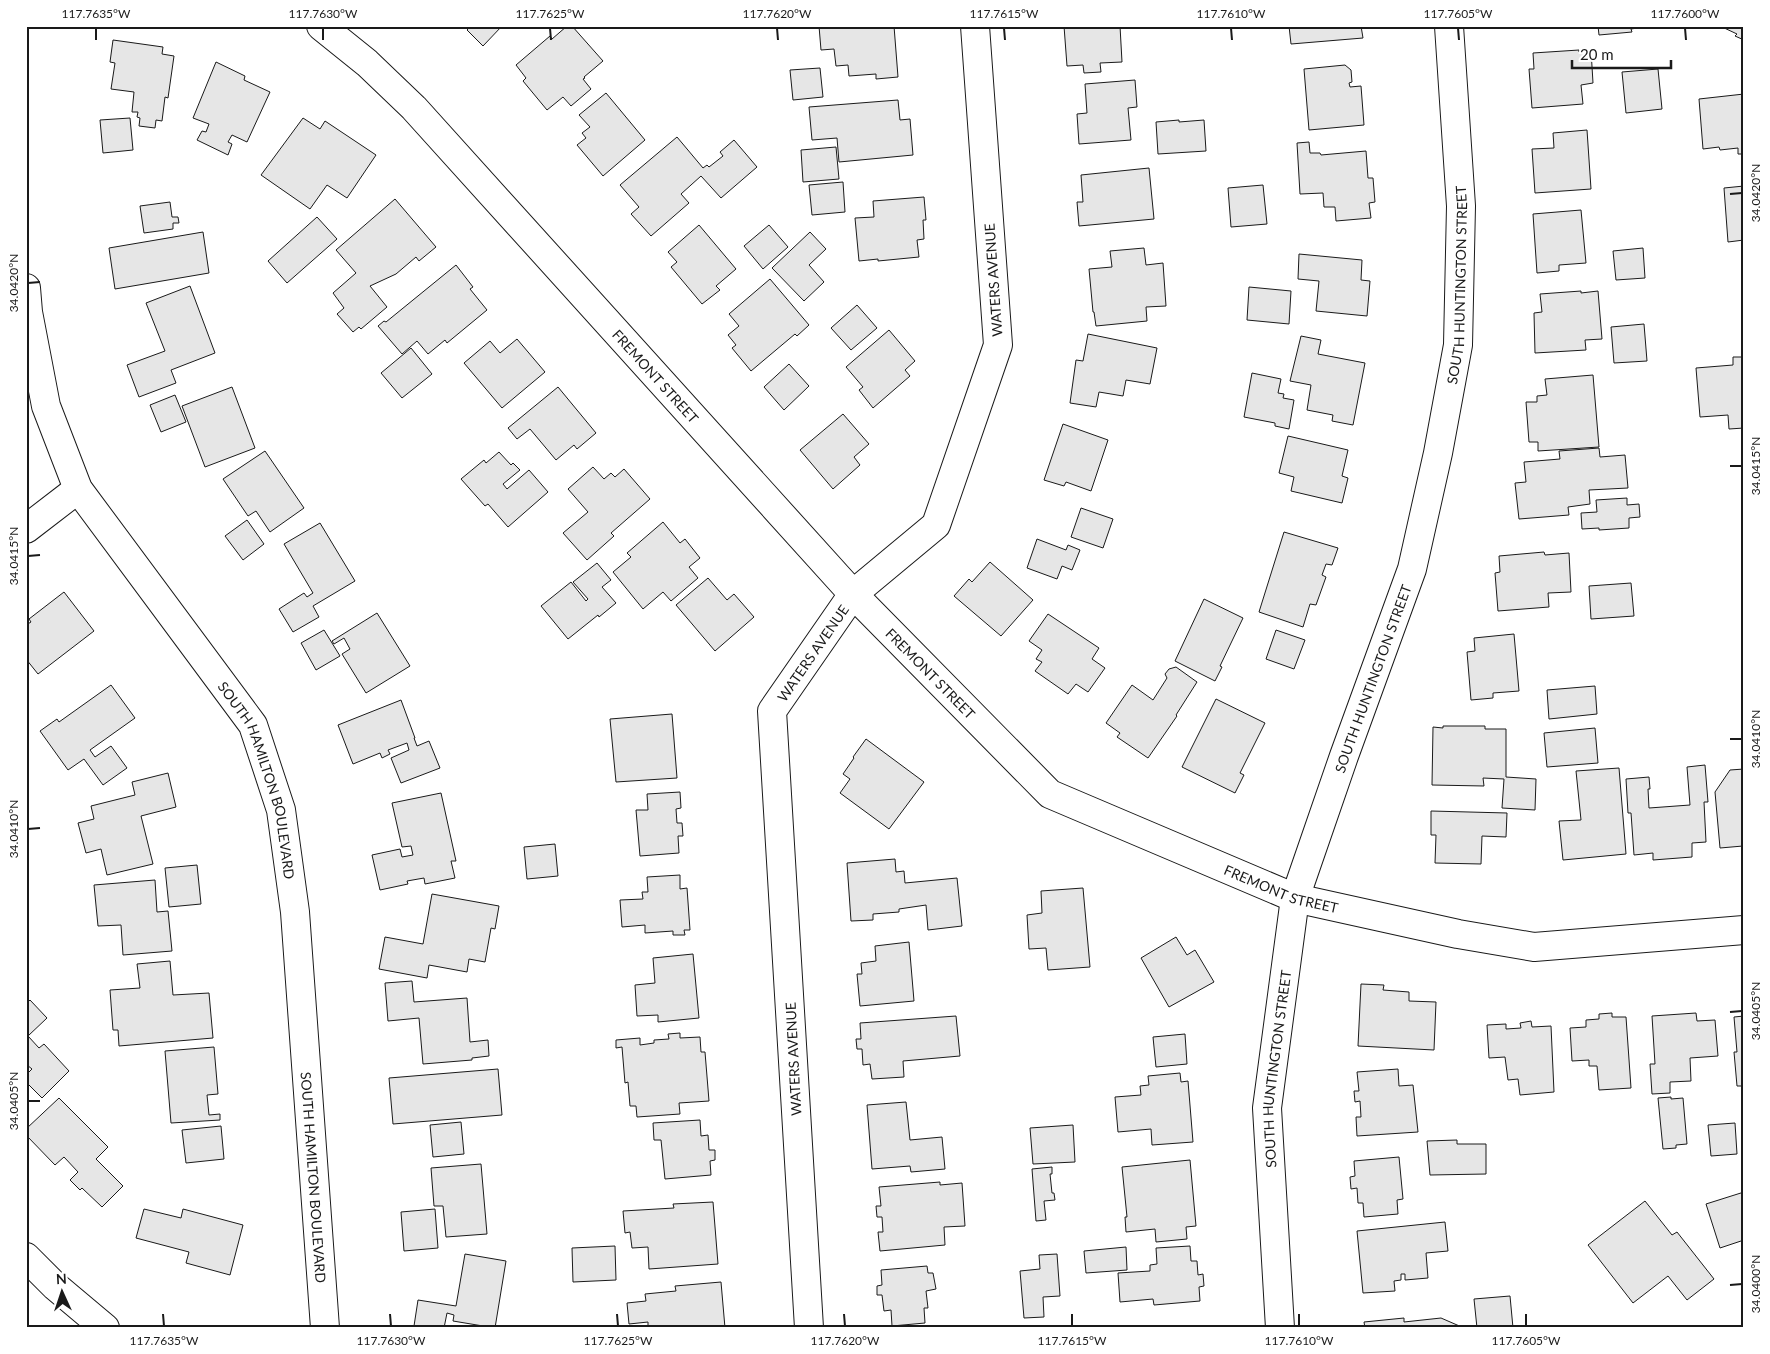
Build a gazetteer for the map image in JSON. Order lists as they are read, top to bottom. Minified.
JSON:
{"streets":{"street":["WATERS AVENUE","SOUTH HUNTINGTON STREET","FREMONT STREET","SOUTH HAMILTON BOULEVARD"]},"crossings":[["WATERS AVENUE","FREMONT STREET"],["SOUTH HUNTINGTON STREET","FREMONT STREET"]],"scale_bar":"20 m","north":"top","coordinates":["117.7635°W","117.7630°W","117.7625°W","117.7620°W","117.7615°W","117.7610°W","117.7605°W","117.7600°W","34.0420°N","34.0415°N","34.0410°N","34.0405°N","34.0400°N"]}
